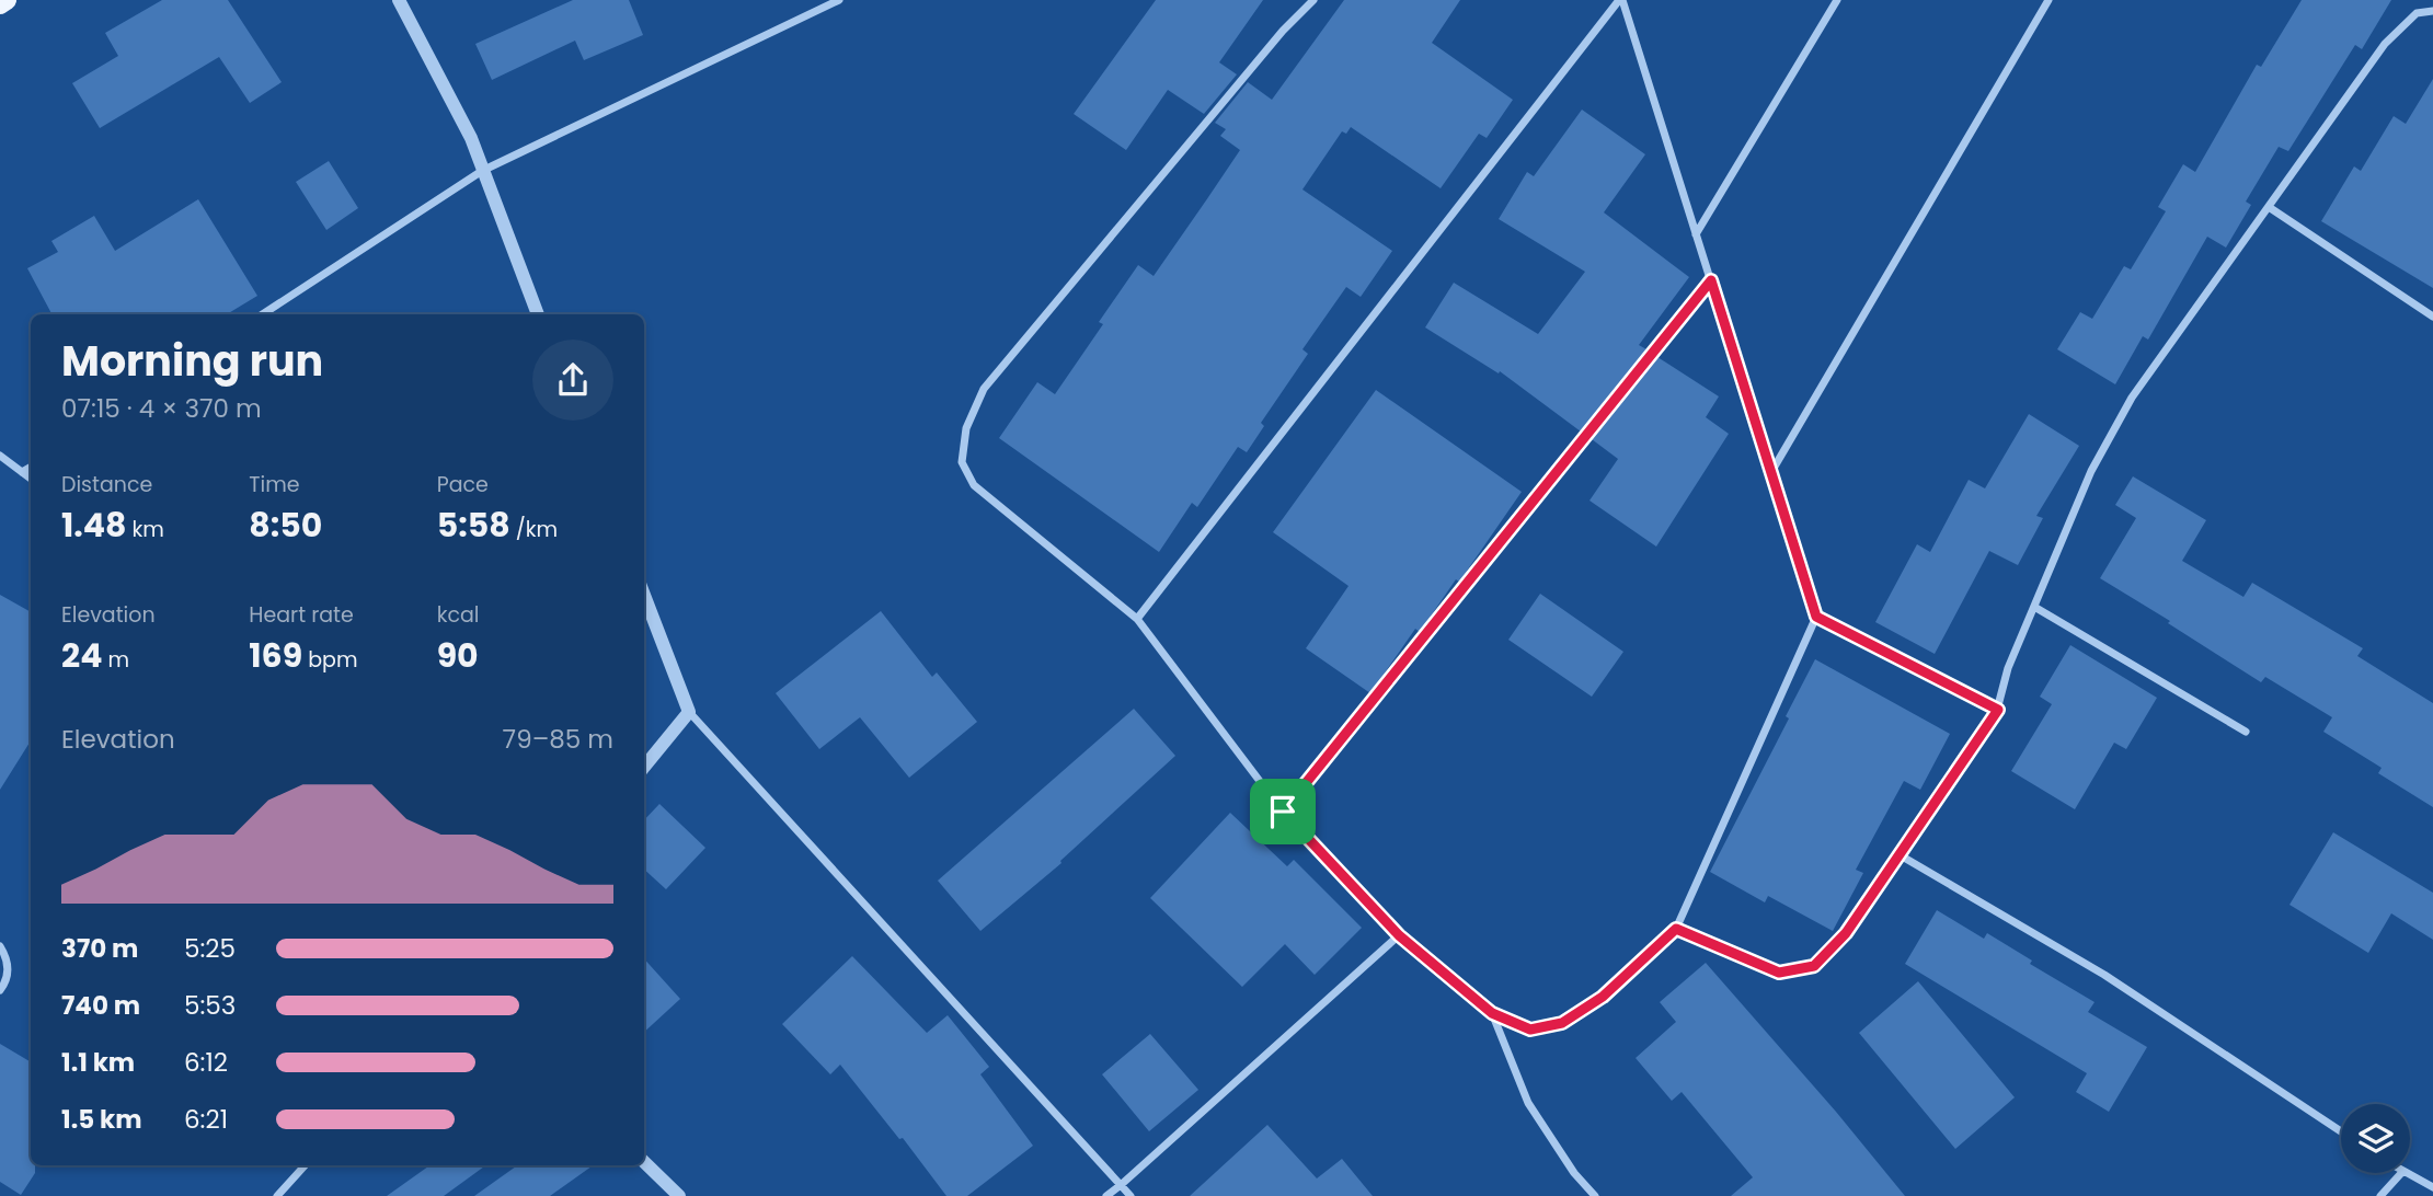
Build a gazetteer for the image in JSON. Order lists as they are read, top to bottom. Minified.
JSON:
{"page":{"heading":["Morning run","07:15 · 4 × 370 m"],"stats":[["Distance","1.48 km"],["Time","8:50"],["Pace","5:58 /km"],["Elevation","24 m"],["Heart rate","169 bpm"],["kcal","90"]],"chart":["Elevation","79–85 m"],"list":[{"name":"370 m","note":"5:25"},{"name":"740 m","note":"5:53"},{"name":"1.1 km","note":"6:12"},{"name":"1.5 km","note":"6:21"}]}}
